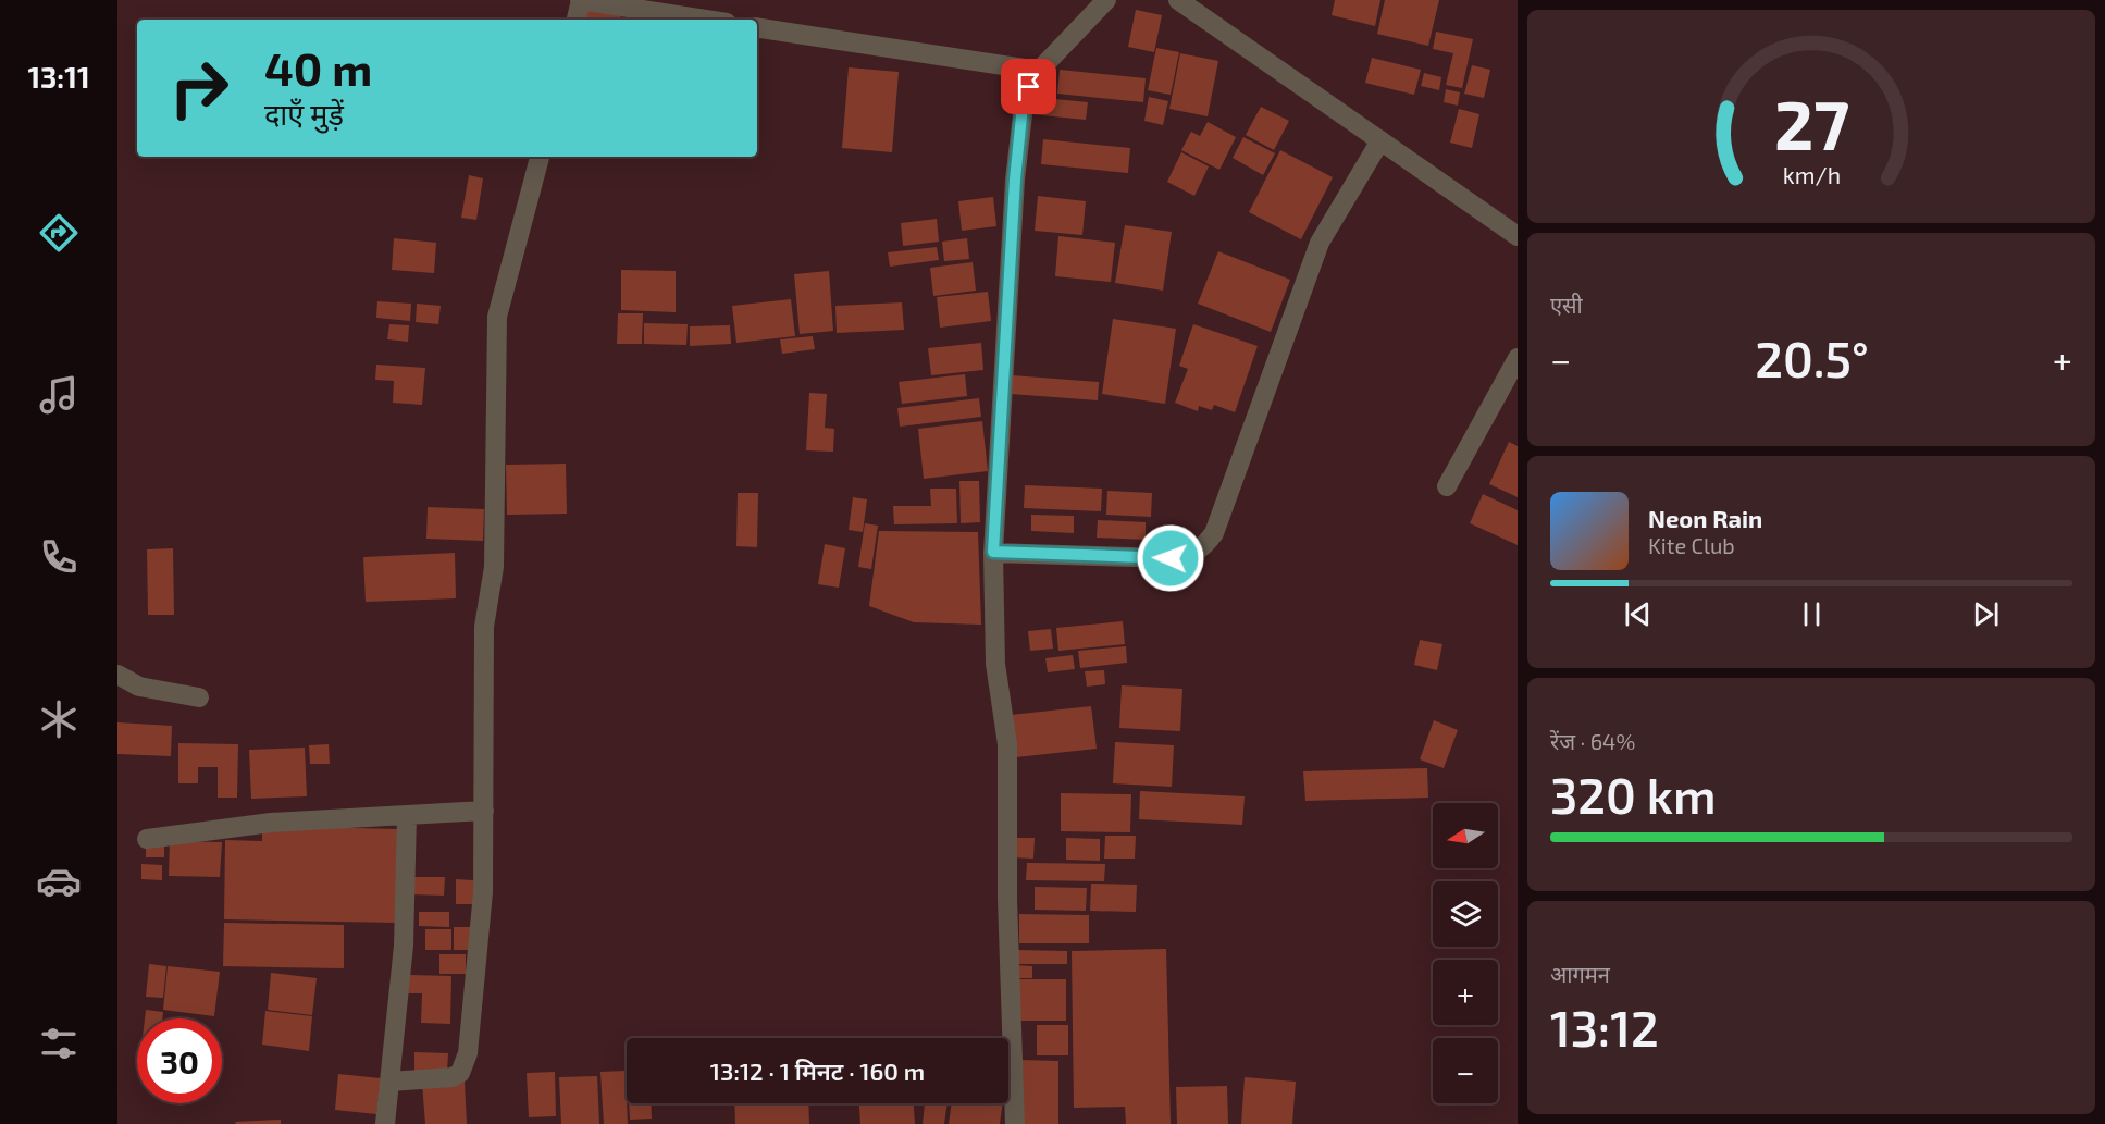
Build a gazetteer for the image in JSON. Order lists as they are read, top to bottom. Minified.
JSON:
{"north":"left","page":{"tabs":"13:11","turn":["40 m","दाएँ मुड़ें"],"tile":["एसी",["रेंज · 64%","320 km"],["आगमन","13:12"]],"heat":["−","20.5°","+"],"song":["Neon Rain","Kite Club"],"map_buttons":["+","−"],"limit":"30","trip":"13:12 · 1 मिनट · 160 m","gauge":["27","km/h"]}}
